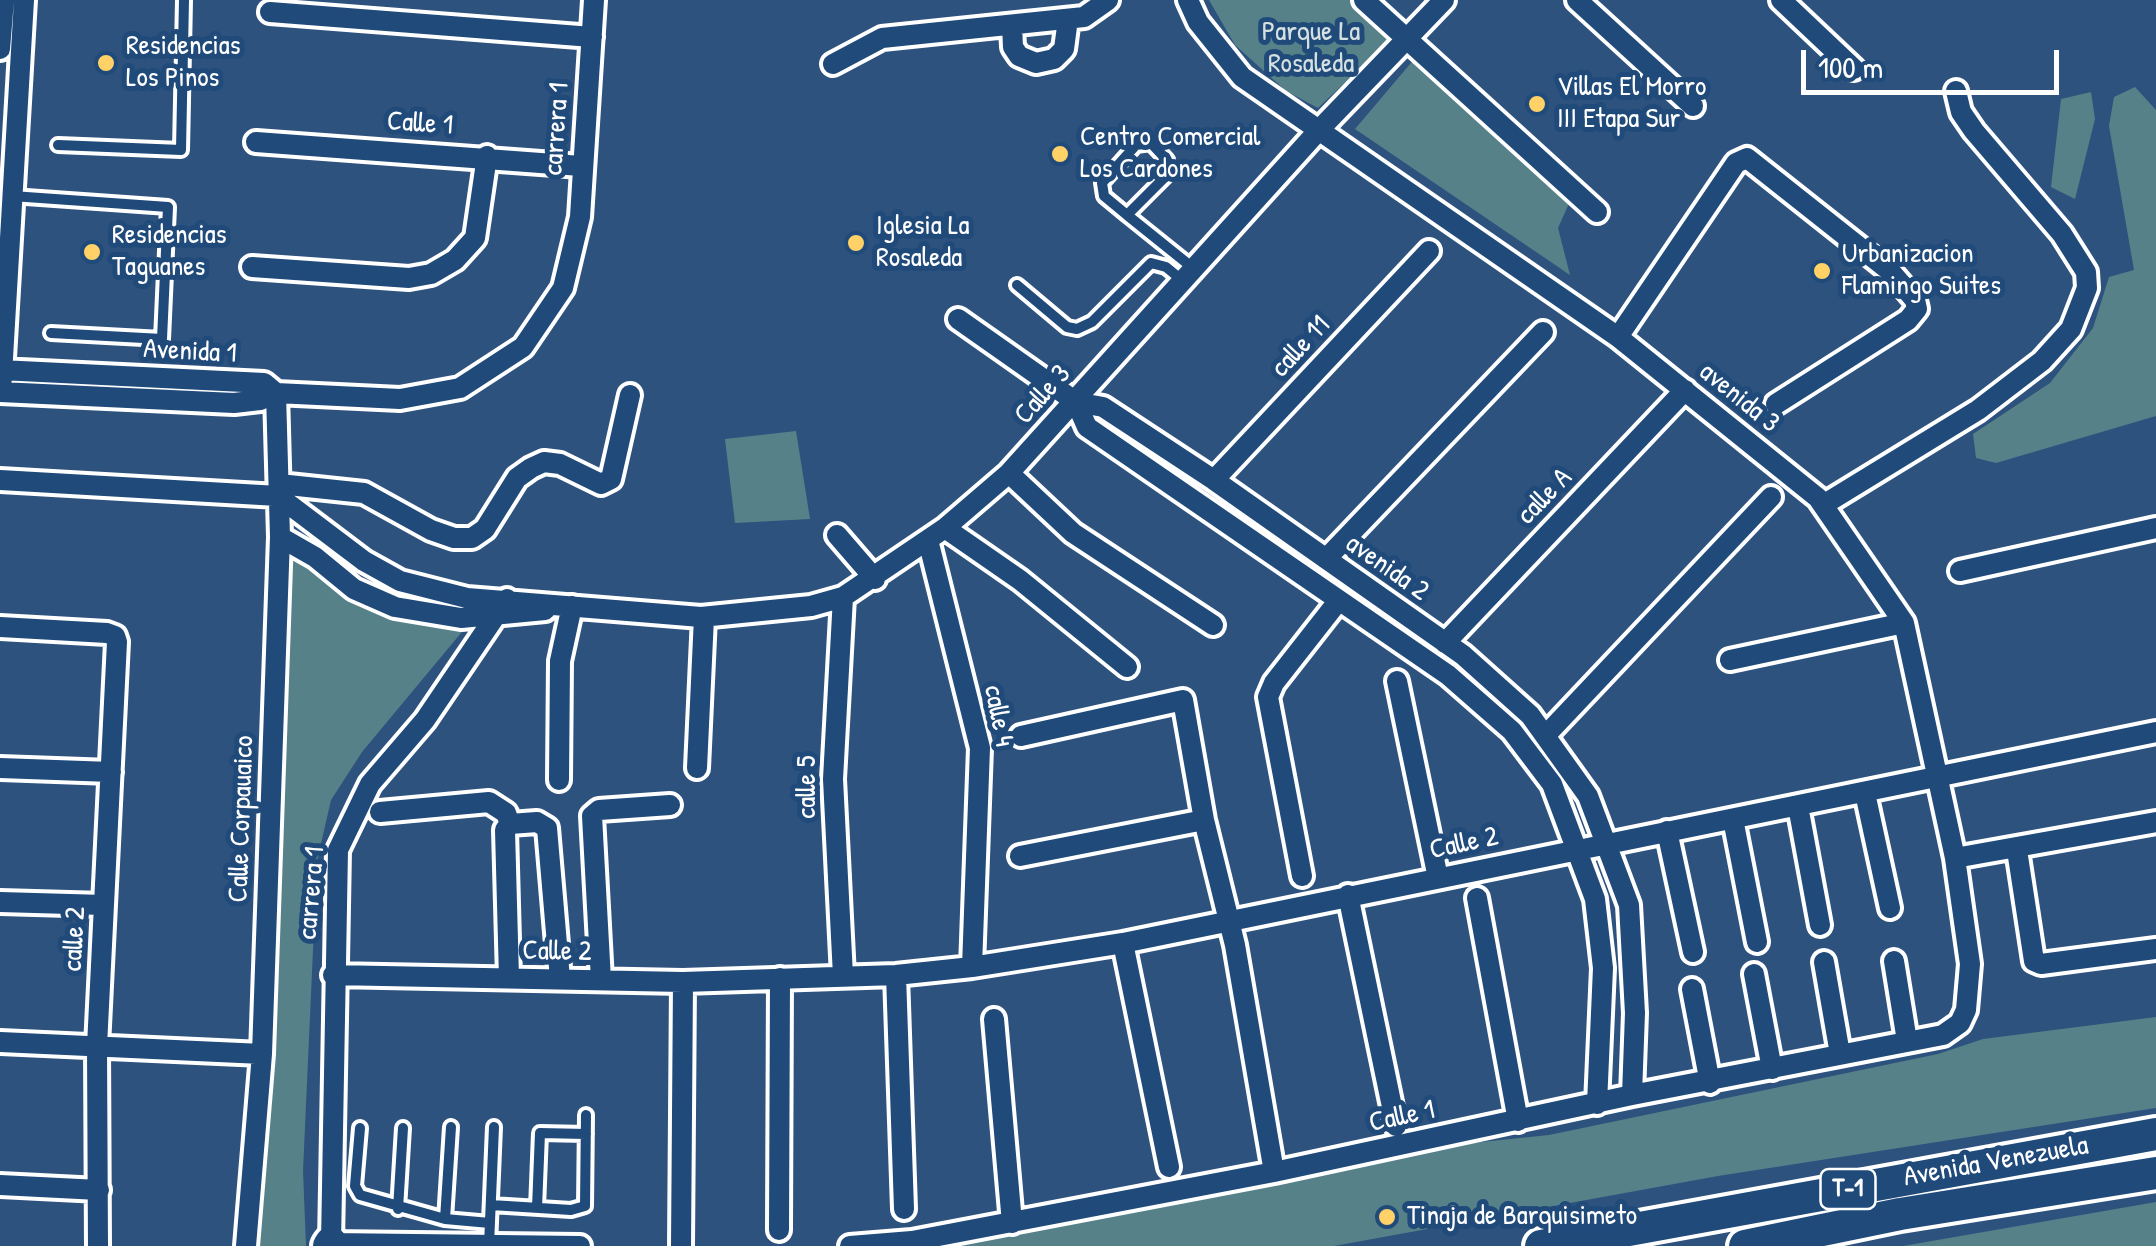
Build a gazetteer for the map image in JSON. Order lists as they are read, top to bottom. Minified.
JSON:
{"streets":{"main road":["Avenida Venezuela","T-1"],"street":["Calle 1","carrera 1","calle 11","Avenida 1","Calle 3","avenida 3","calle A","avenida 2","calle 4","calle 5","Calle Corpauaico","Calle 2","calle 2"]},"crossings":[["Calle 1","carrera 1"],["Calle 1","avenida 3"],["Calle 1","avenida 2"],["carrera 1","Avenida 1"],["carrera 1","Calle Corpauaico"],["carrera 1","Calle 2"],["calle 11","avenida 2"],["Avenida 1","Calle Corpauaico"],["Calle 3","avenida 3"],["Calle 3","avenida 2"],["Calle 3","calle 4"],["Calle 3","calle 5"],["avenida 3","calle A"],["avenida 3","Calle 2"],["calle A","avenida 2"],["avenida 2","Calle 2"],["calle 4","Calle 2"],["calle 5","Calle 2"]],"parks":["Parque La Rosaleda"],"places":["Residencias Los Pinos","Villas El Morro III Etapa Sur","Centro Comercial Los Cardones","Iglesia La Rosaleda","Residencias Taguanes","Urbanizacion Flamingo Suites","Tinaja de Barquisimeto"],"scale_bar":"100 m"}
